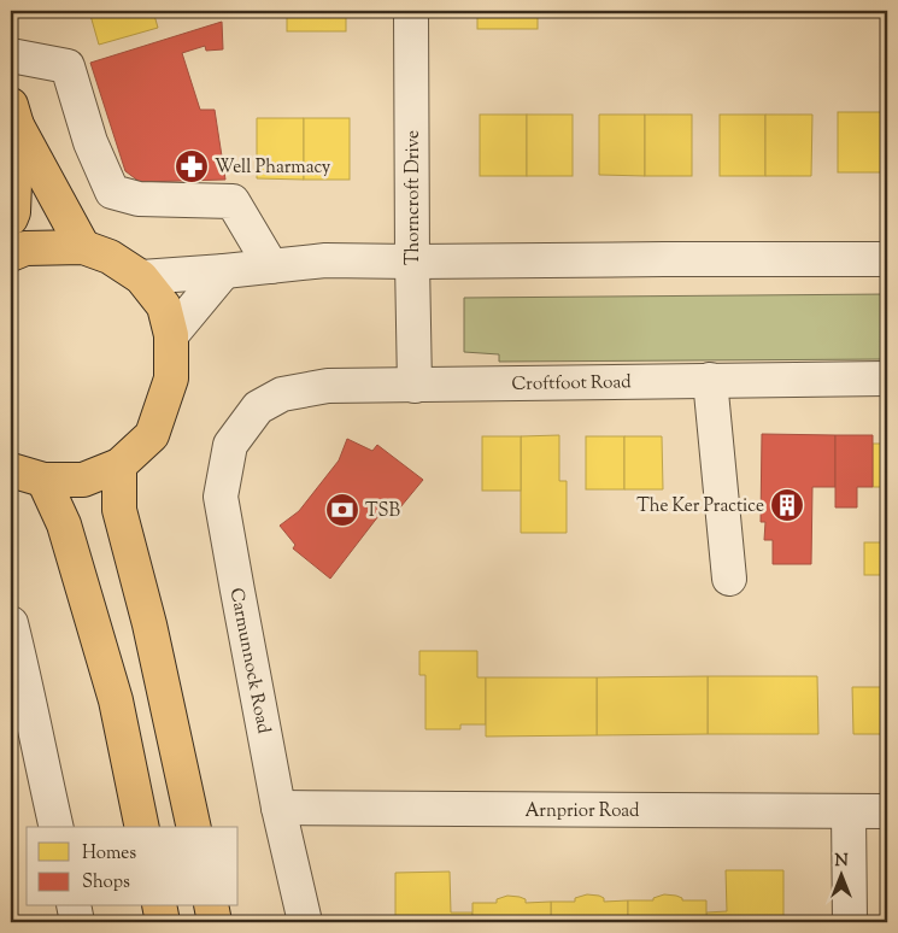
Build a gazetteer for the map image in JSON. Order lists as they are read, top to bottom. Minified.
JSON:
{"streets":{"street":["Thorncroft Drive","Croftfoot Road","Carmunnock Road","Arnprior Road"]},"crossings":[["Thorncroft Drive","Croftfoot Road"],["Croftfoot Road","Carmunnock Road"],["Carmunnock Road","Arnprior Road"]],"places":{"pharmacy":["Well Pharmacy"],"building":["The Ker Practice"],"bank":["TSB"]},"legend":["Homes","Shops"],"north":"top"}
